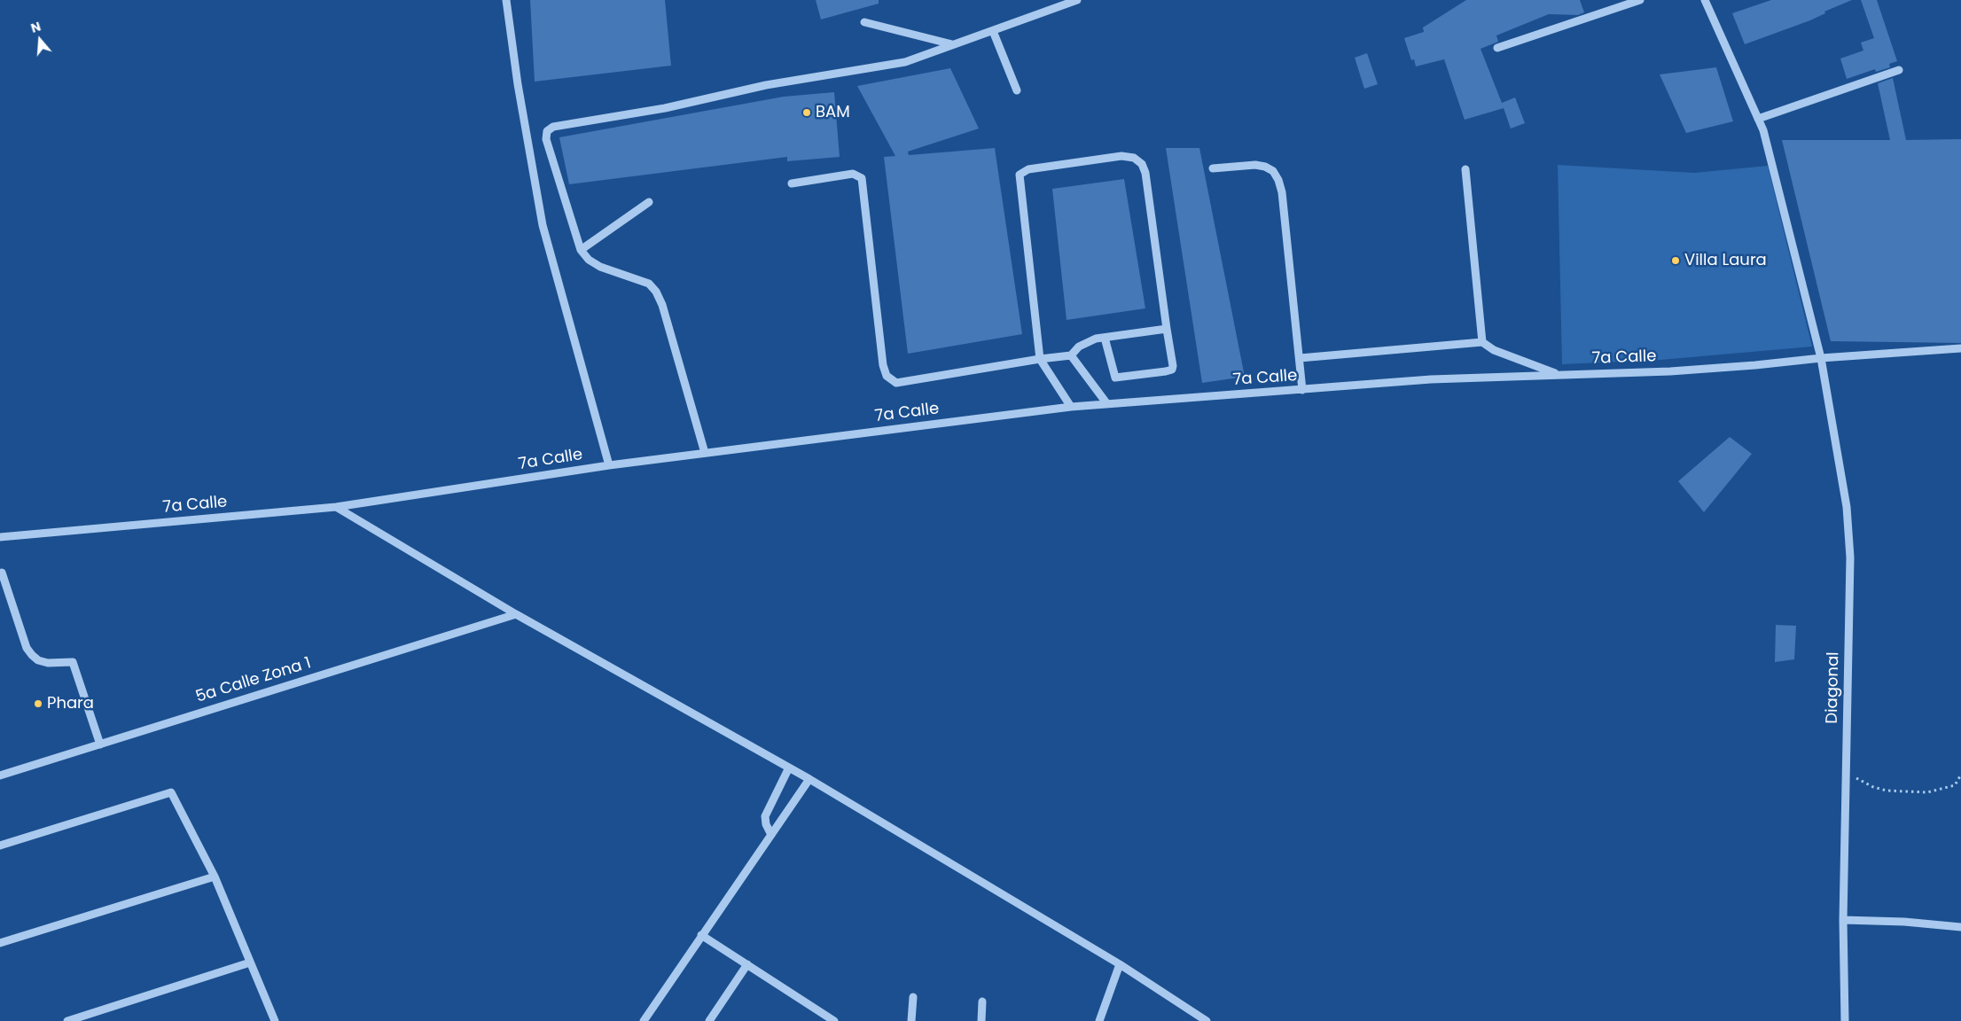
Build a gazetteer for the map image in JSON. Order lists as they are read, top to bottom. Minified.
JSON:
{"streets":{"street":["7a Calle","5a Calle Zona 1","Diagonal"]},"crossings":[["7a Calle","Diagonal"]],"places":["BAM","Villa Laura","Phara"],"north":"top"}
